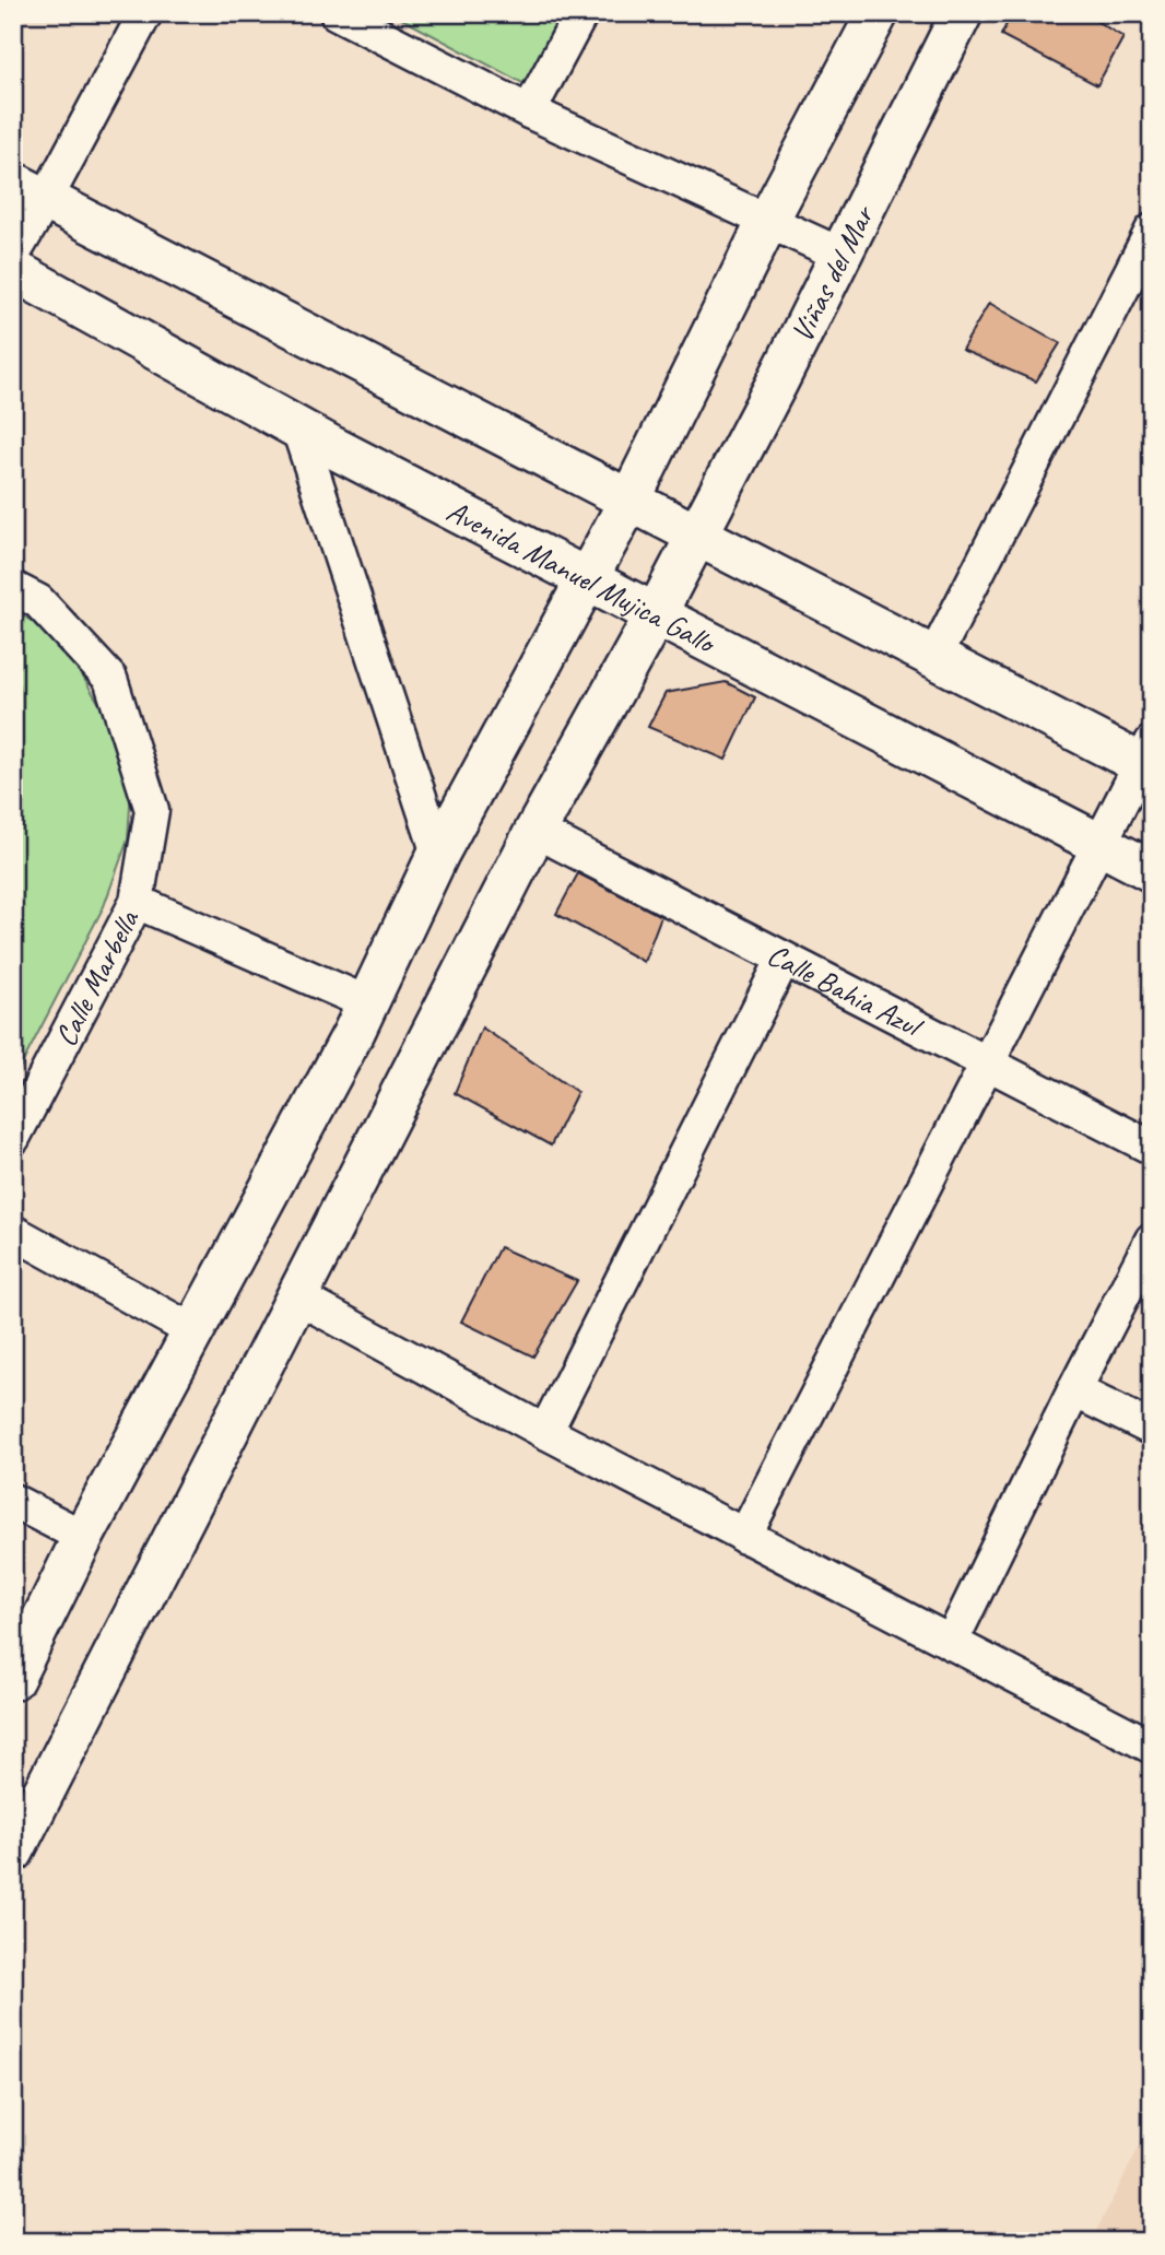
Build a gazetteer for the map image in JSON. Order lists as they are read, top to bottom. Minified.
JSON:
{"streets":{"street":["Viñas del Mar","Avenida Manuel Mujica Gallo","Calle Marbella","Calle Bahia Azul"]},"crossings":[["Viñas del Mar","Avenida Manuel Mujica Gallo"],["Viñas del Mar","Calle Bahia Azul"]]}
